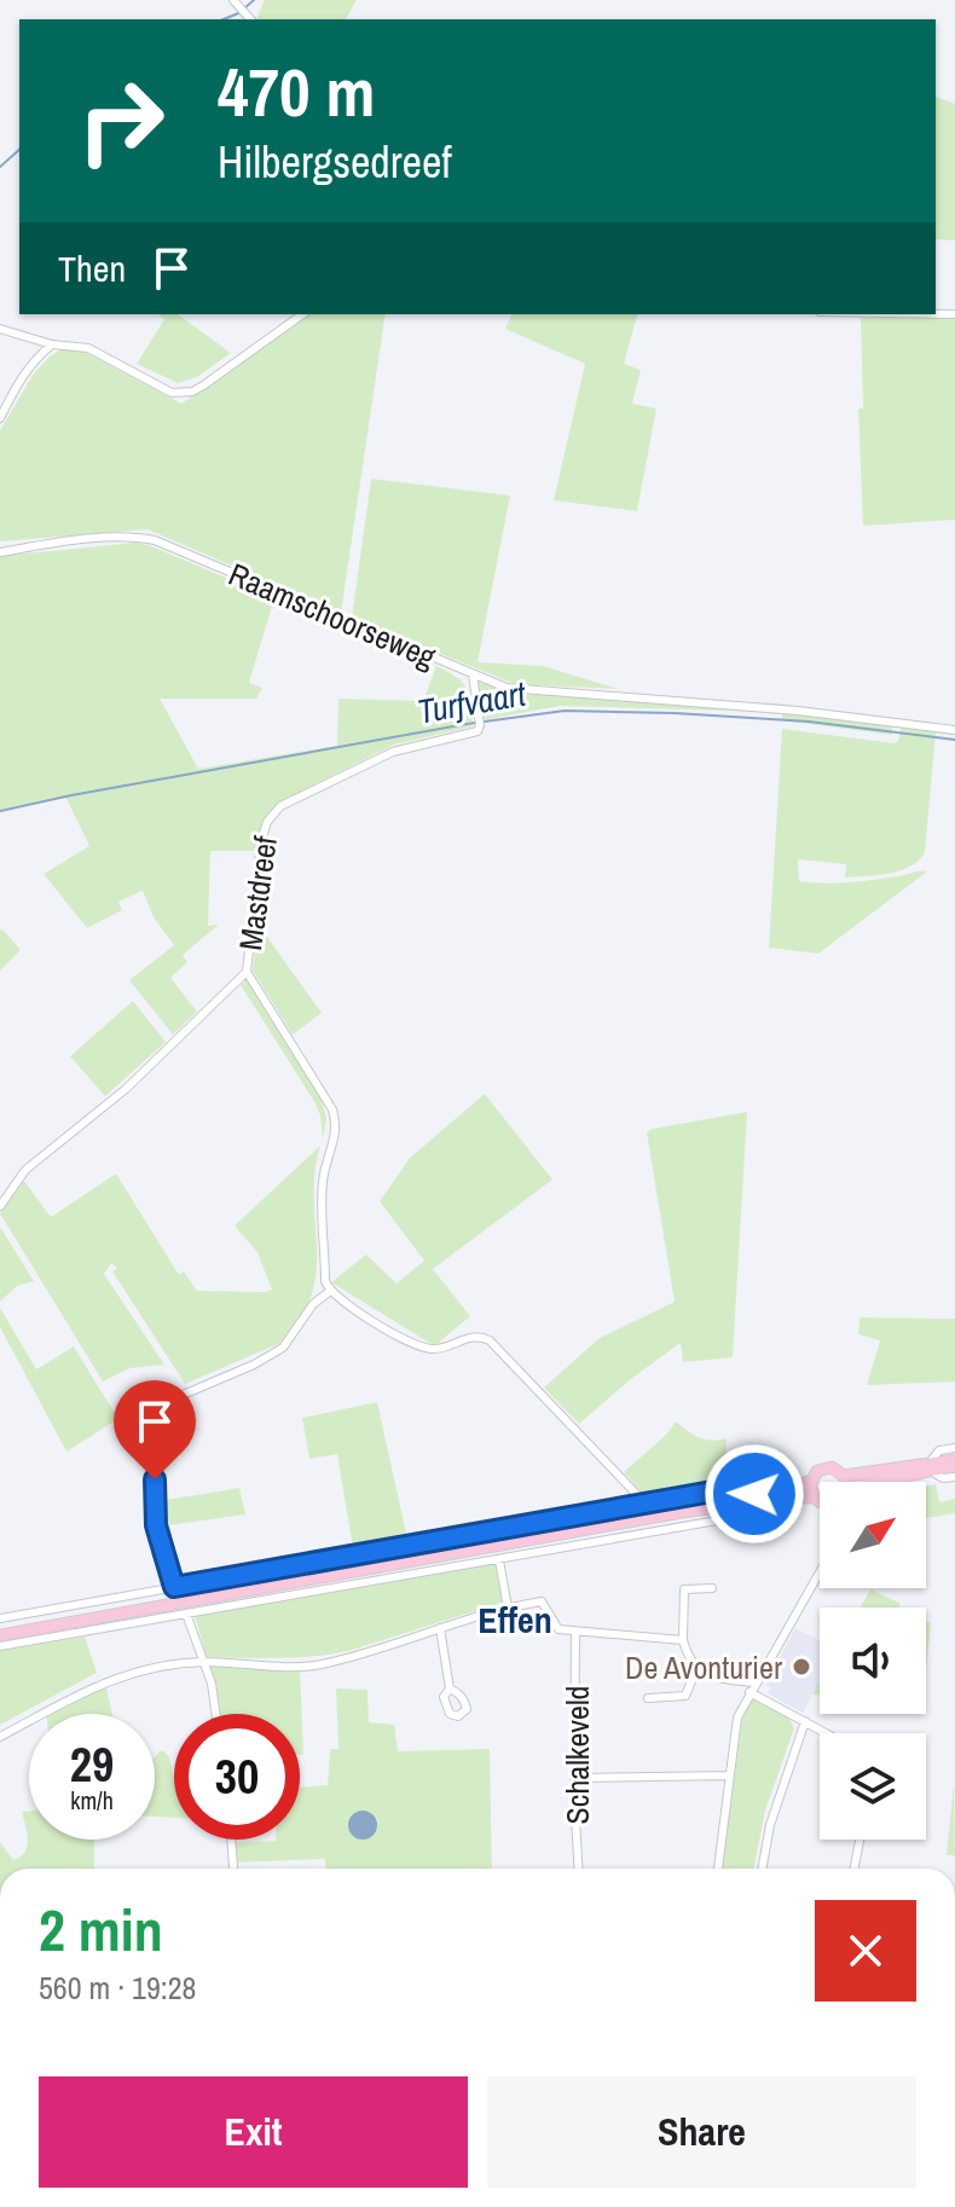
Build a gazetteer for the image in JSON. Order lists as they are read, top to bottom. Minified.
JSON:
{"streets":{"street":["Raamschoorseweg","Mastdreef","Schalkeveld"]},"crossings":[["Raamschoorseweg","Mastdreef"]],"districts":["Effen"],"water":["Turfvaart"],"places":["De Avonturier"],"north":"top right","page":{"turn":["470 m","Hilbergsedreef"],"then":"Then","speed":"29 km/h","limit":"30","heading":["2 min","560 m · 19:28"],"buttons":["Exit","Share"]}}
